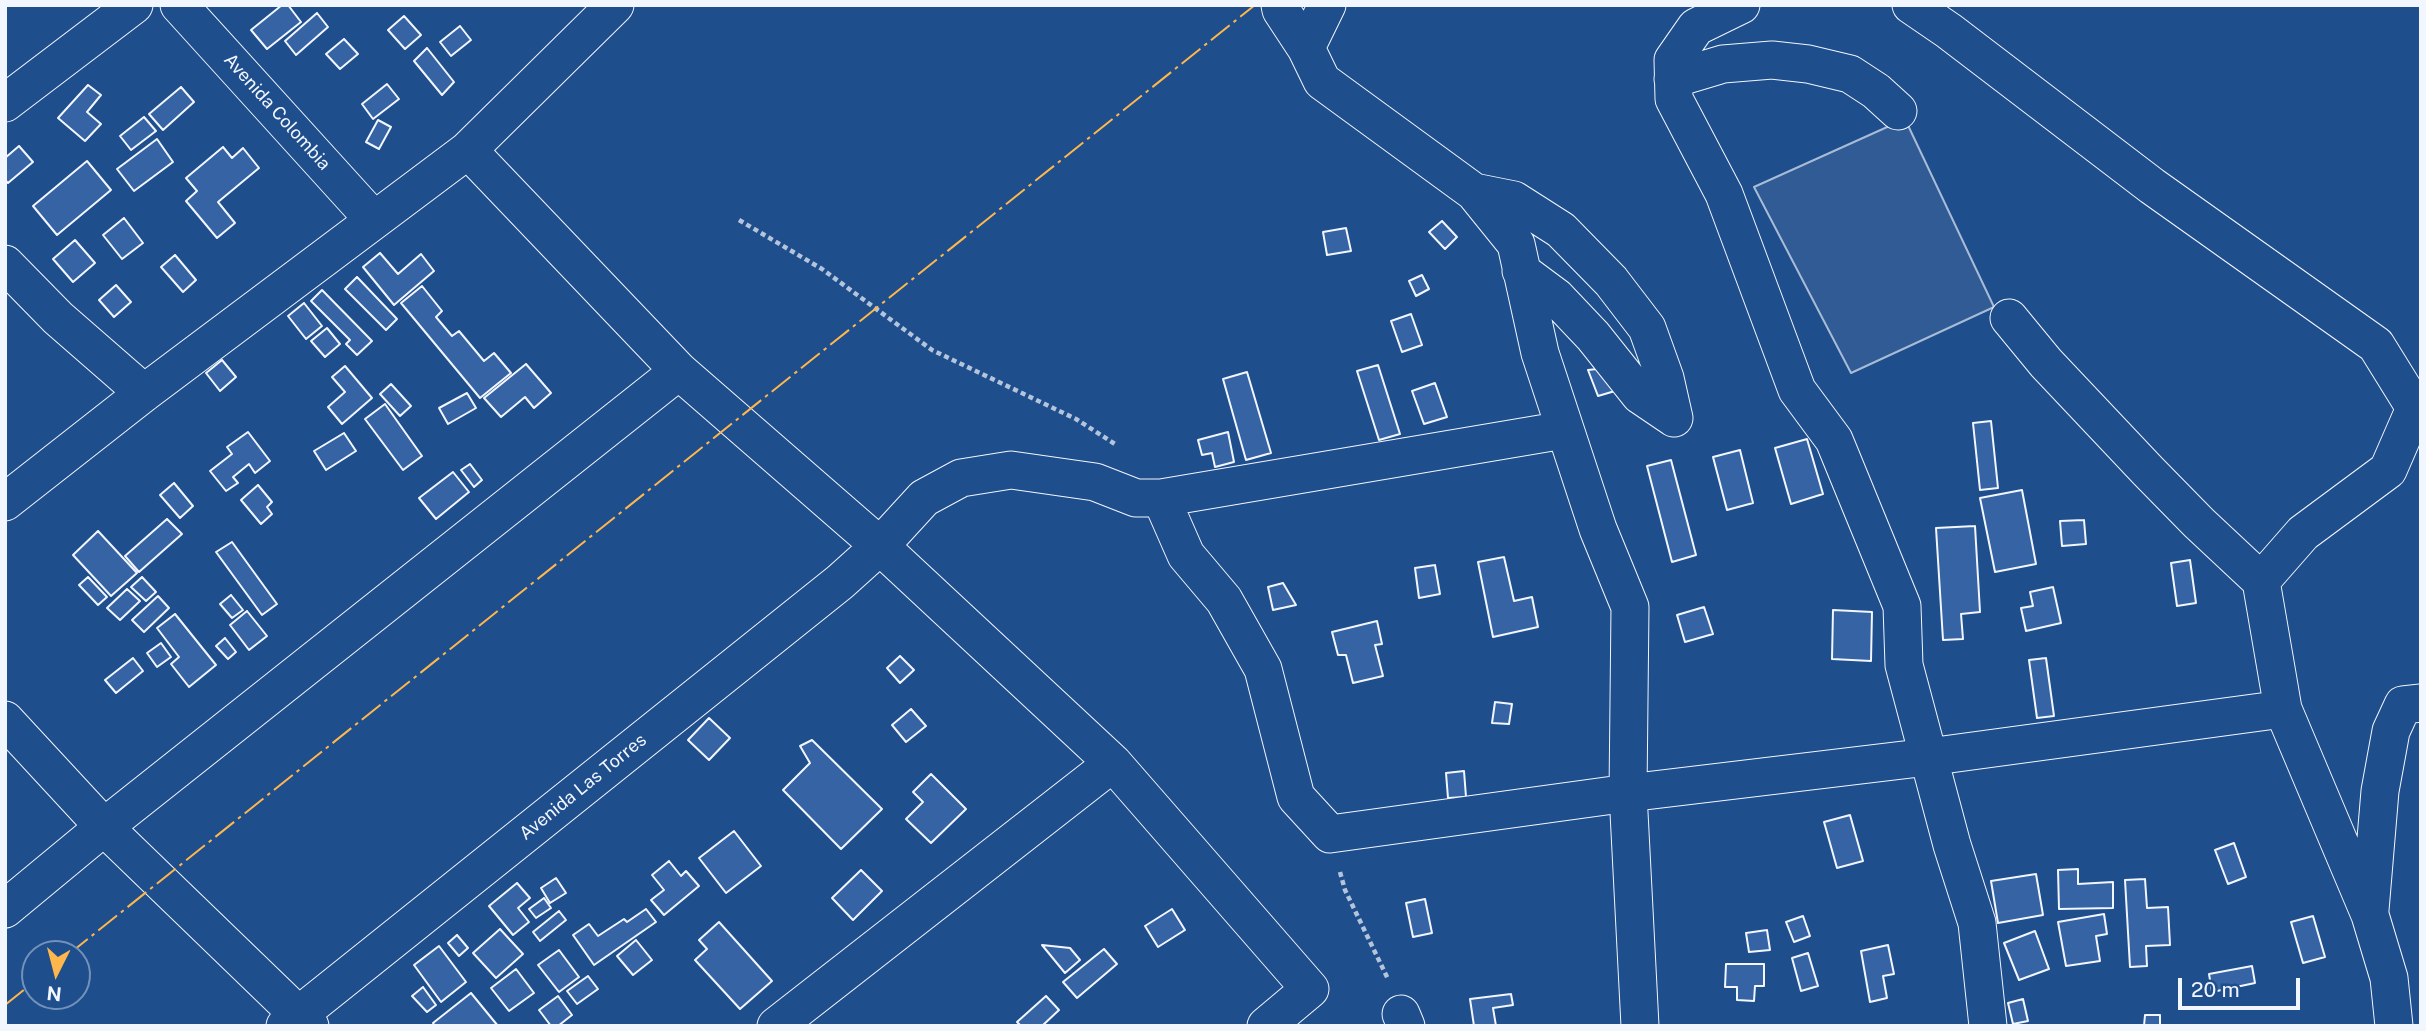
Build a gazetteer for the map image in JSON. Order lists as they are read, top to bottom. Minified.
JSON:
{"streets":{"street":["Avenida Colombia","Avenida Las Torres"]},"scale_bar":"20 m","north":"bottom"}
